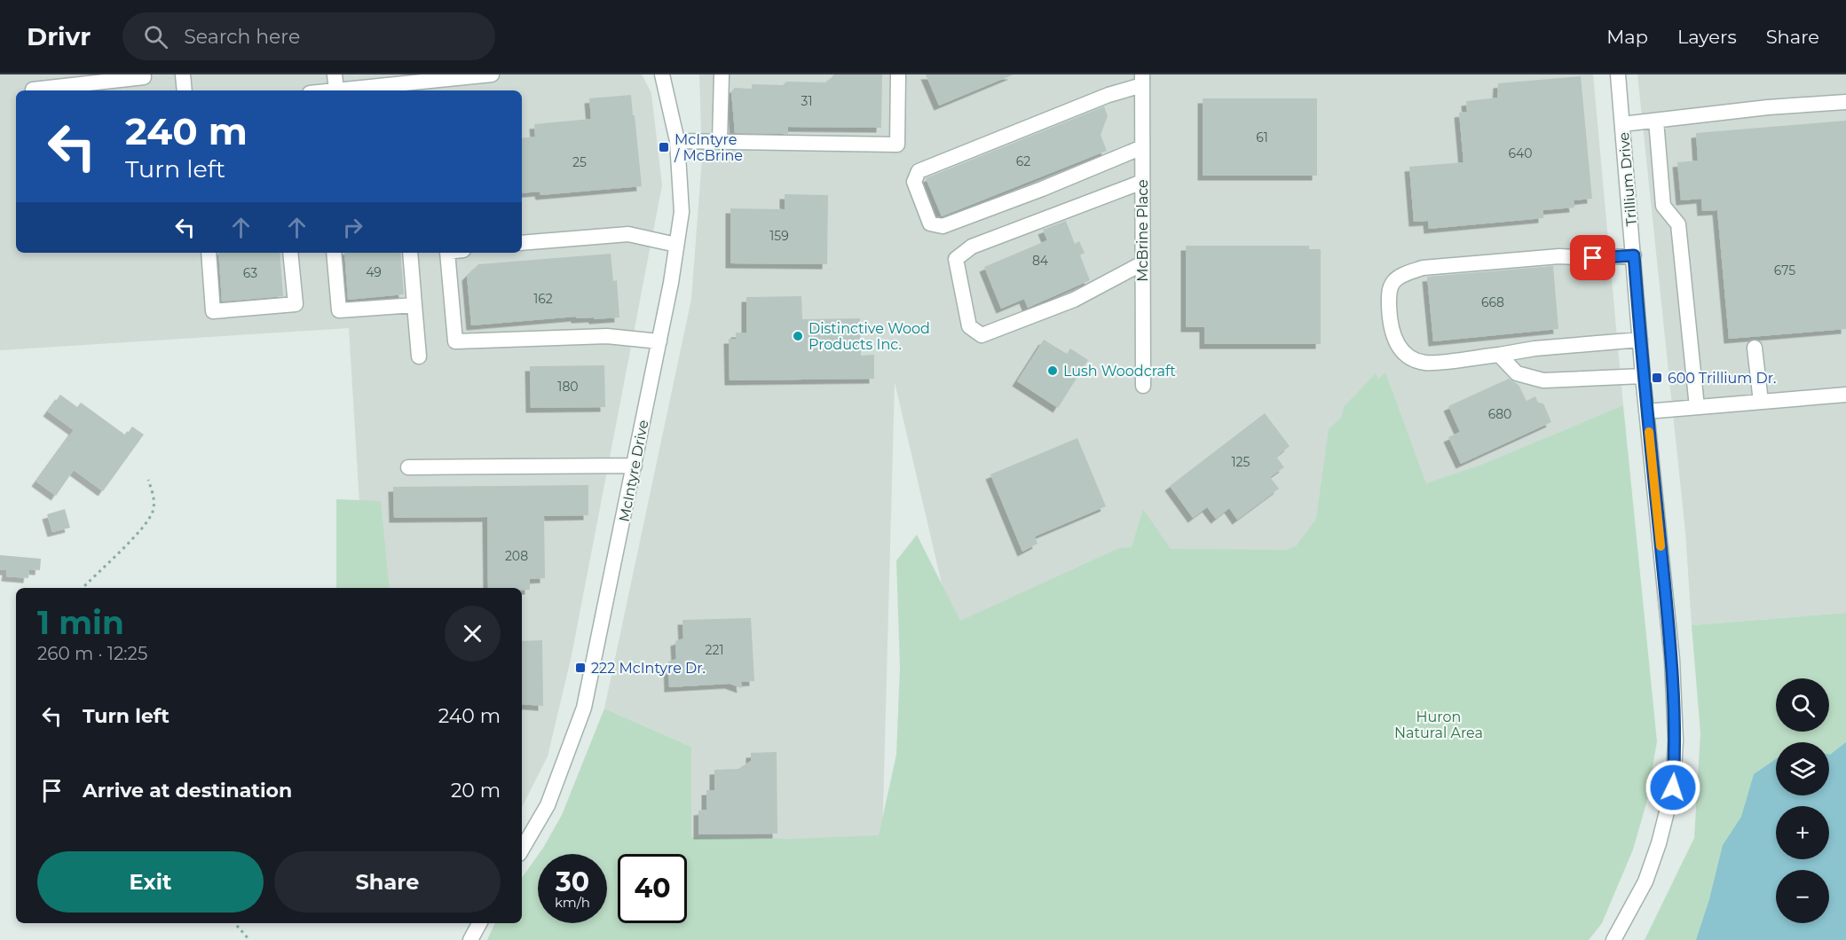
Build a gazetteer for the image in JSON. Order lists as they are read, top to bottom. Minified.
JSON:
{"streets":{"street":["Trillium Drive","McBrine Place","McIntyre Drive"]},"parks":["Huron Natural Area"],"places":{"transit":["McIntyre / McBrine","600 Trillium Dr.","222 McIntyre Dr."],"other":["Distinctive Wood Products Inc.","Lush Woodcraft"]},"house_numbers":["31","61","640","62","25","159","84","675","49","63","162","668","180","680","125","208","221"],"page":{"header":"Drivr","search":"Search here","nav":["Map","Layers","Share"],"turn":["240 m","Turn left"],"heading":["1 min","260 m · 12:25"],"map_buttons":["+","−"],"list":[{"name":"Turn left","value":"240 m"},{"name":"Arrive at destination","value":"20 m"}],"buttons":["Exit","Share"],"speed":"30 km/h","limit":"40"}}
